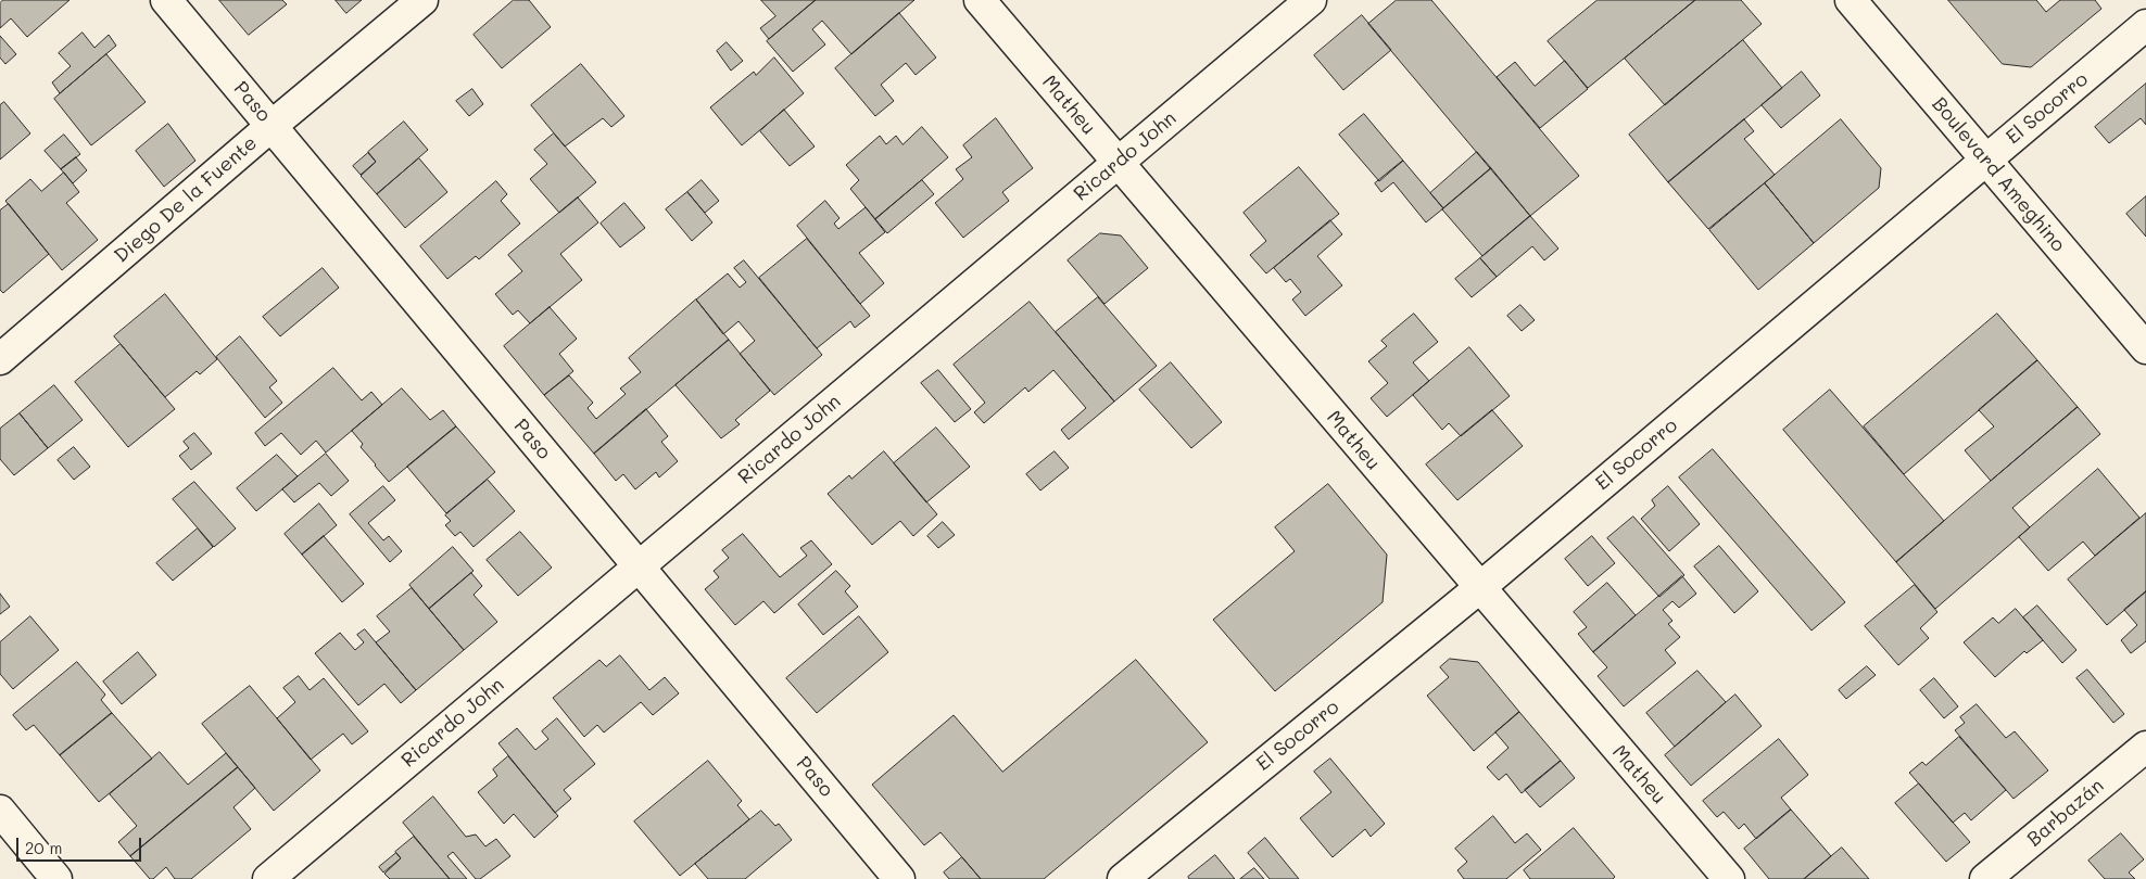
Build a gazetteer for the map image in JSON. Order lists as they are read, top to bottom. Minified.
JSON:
{"streets":{"street":["Paso","Matheu","El Socorro","Ricardo John","Boulevard Ameghino","Diego De la Fuente","Barbazán"]},"crossings":[["Paso","Ricardo John"],["Paso","Diego De la Fuente"],["Matheu","El Socorro"],["Matheu","Ricardo John"],["El Socorro","Boulevard Ameghino"]],"scale_bar":"20 m"}
